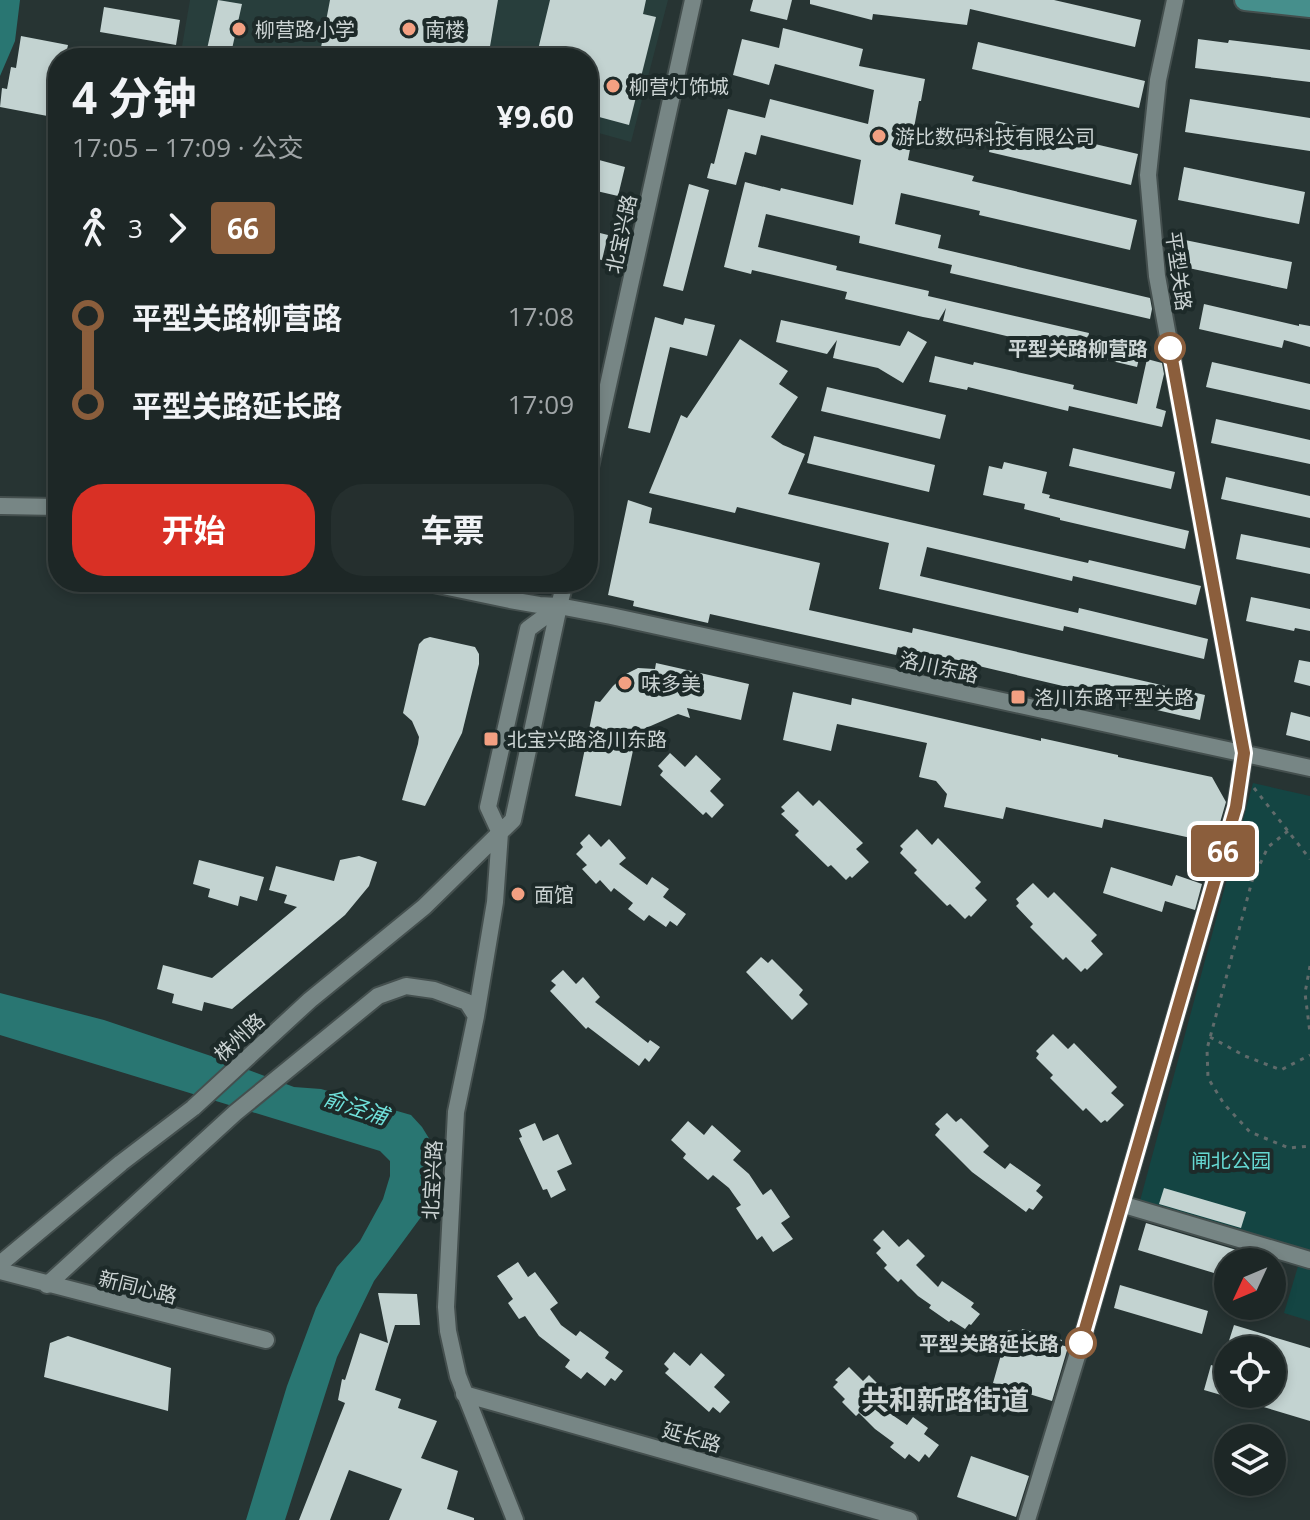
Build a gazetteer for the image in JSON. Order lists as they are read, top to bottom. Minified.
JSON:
{"streets":{"street":["北宝兴路","平型关路","洛川东路","株州路","新同心路","延长路"]},"crossings":[["北宝兴路","洛川东路"],["北宝兴路","株州路"],["北宝兴路","延长路"],["平型关路","洛川东路"]],"districts":["共和新路街道"],"water":["俞泾浦"],"parks":["闸北公园"],"places":{"other":["柳营路小学","南楼","柳营灯饰城","游比数码科技有限公司","平型关路柳营路","味多美","面馆","平型关路延长路"],"transit":["洛川东路平型关路","北宝兴路洛川东路"]},"lines":["bus line 66"],"north":"bottom left","page":{"on_map":"66","heading":["4 分钟","17:05 – 17:09 · 公交","¥9.60"],"legs":["3","66"],"list":[{"name":"平型关路柳营路","value":"17:08"},{"name":"平型关路延长路","value":"17:09"}],"buttons":["开始","车票"]}}
